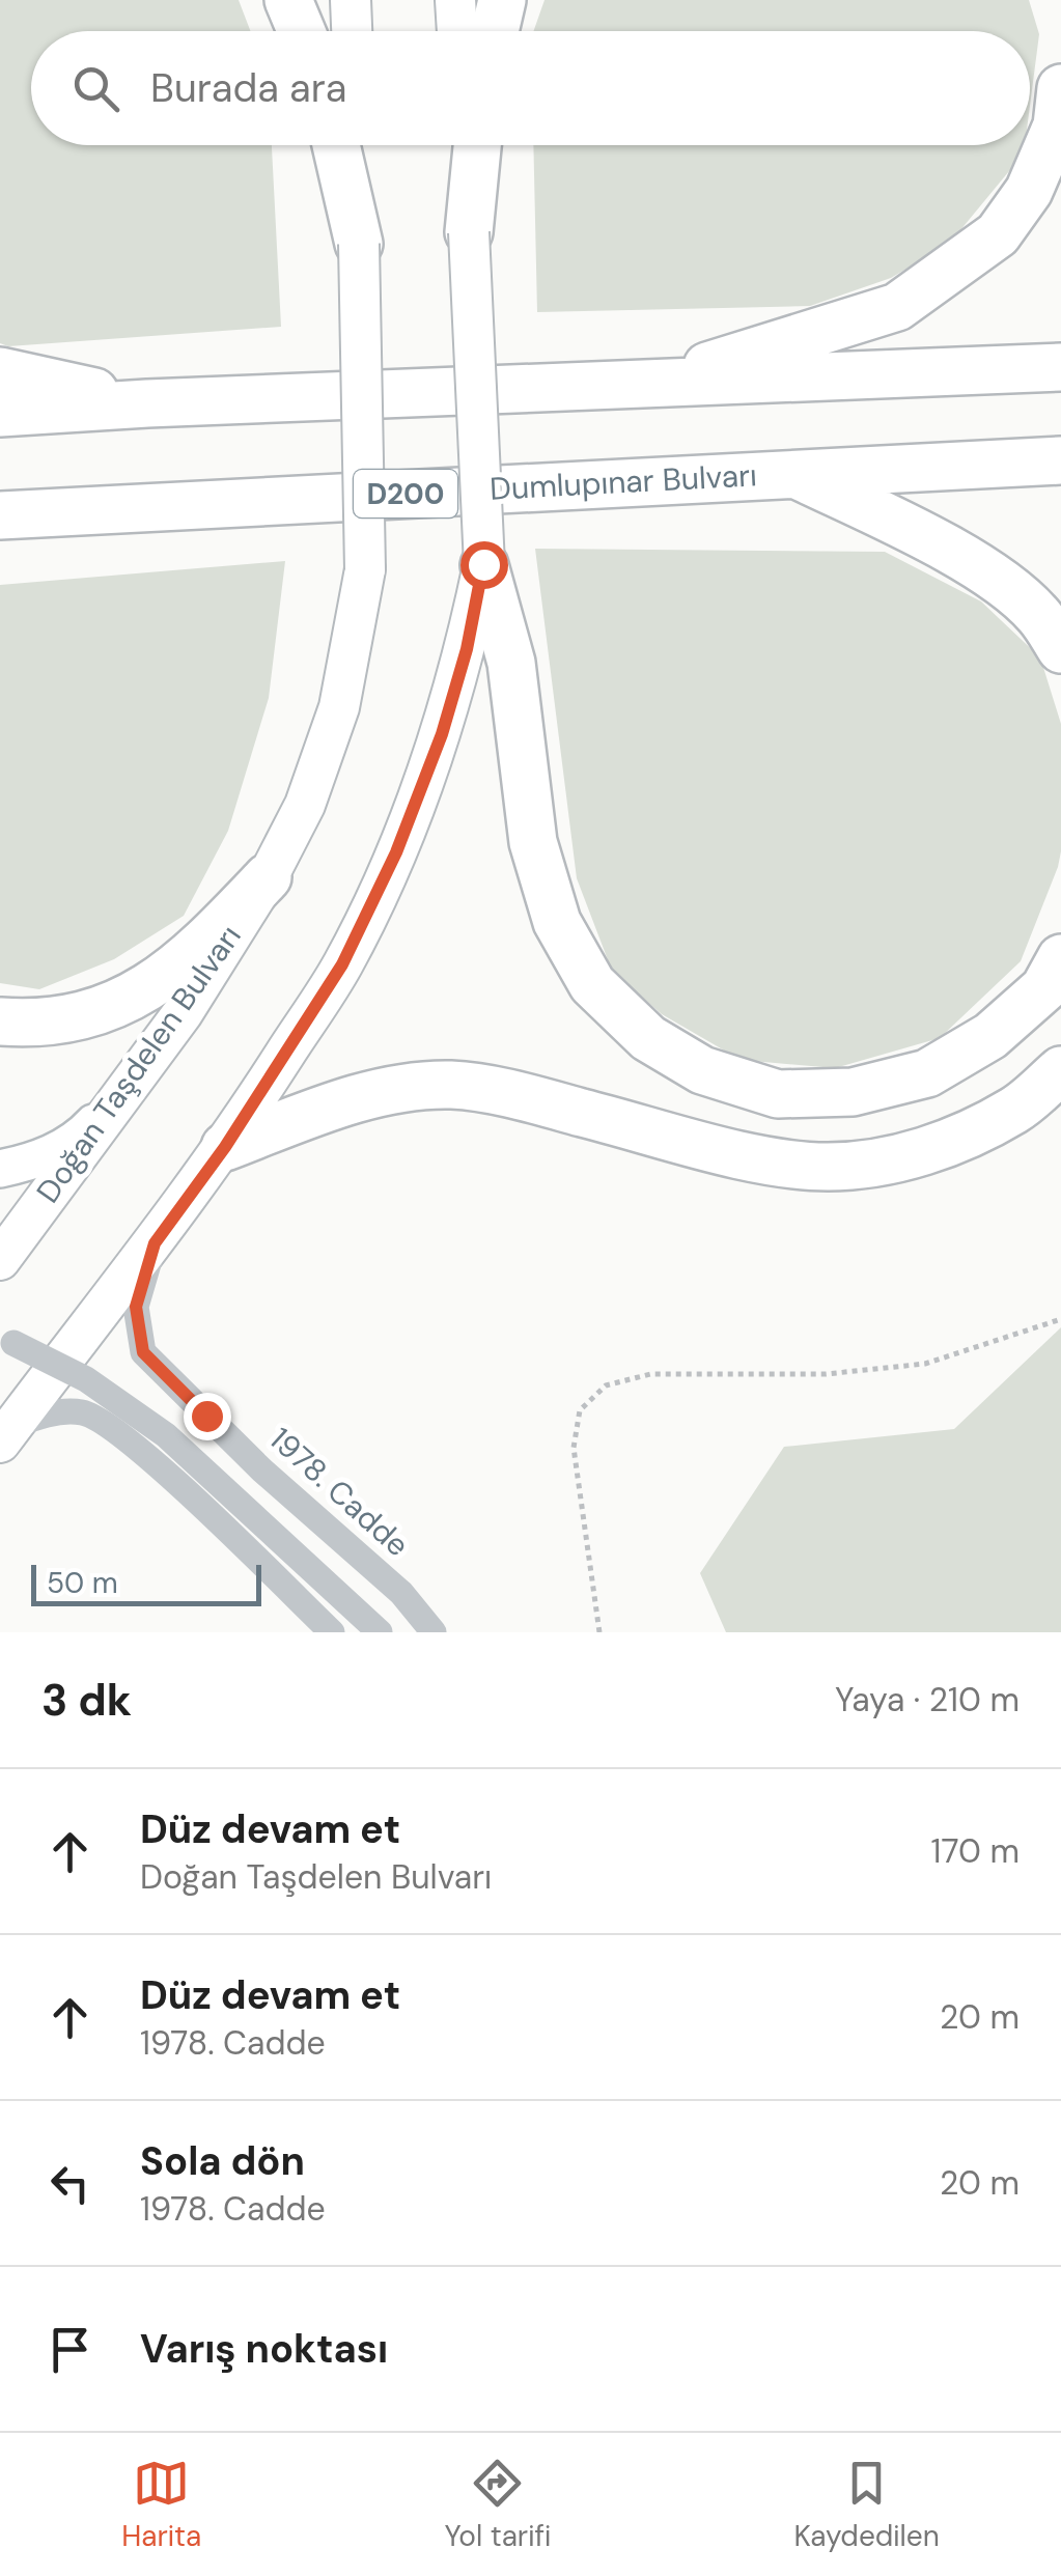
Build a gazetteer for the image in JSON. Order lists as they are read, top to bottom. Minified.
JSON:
{"streets":{"highway":["Dumlupınar Bulvarı","D200"],"main road":["Doğan Taşdelen Bulvarı"],"street":["1978. Cadde"]},"scale_bar":"50 m","page":{"search":"Burada ara","scale":"50 m","heading":["3 dk","Yaya · 210 m"],"list":[["Düz devam et","Doğan Taşdelen Bulvarı","170 m"],["Düz devam et","1978. Cadde","20 m"],["Sola dön","1978. Cadde","20 m"],"Varış noktası"],"nav":["Harita","Yol tarifi","Kaydedilen"]}}
